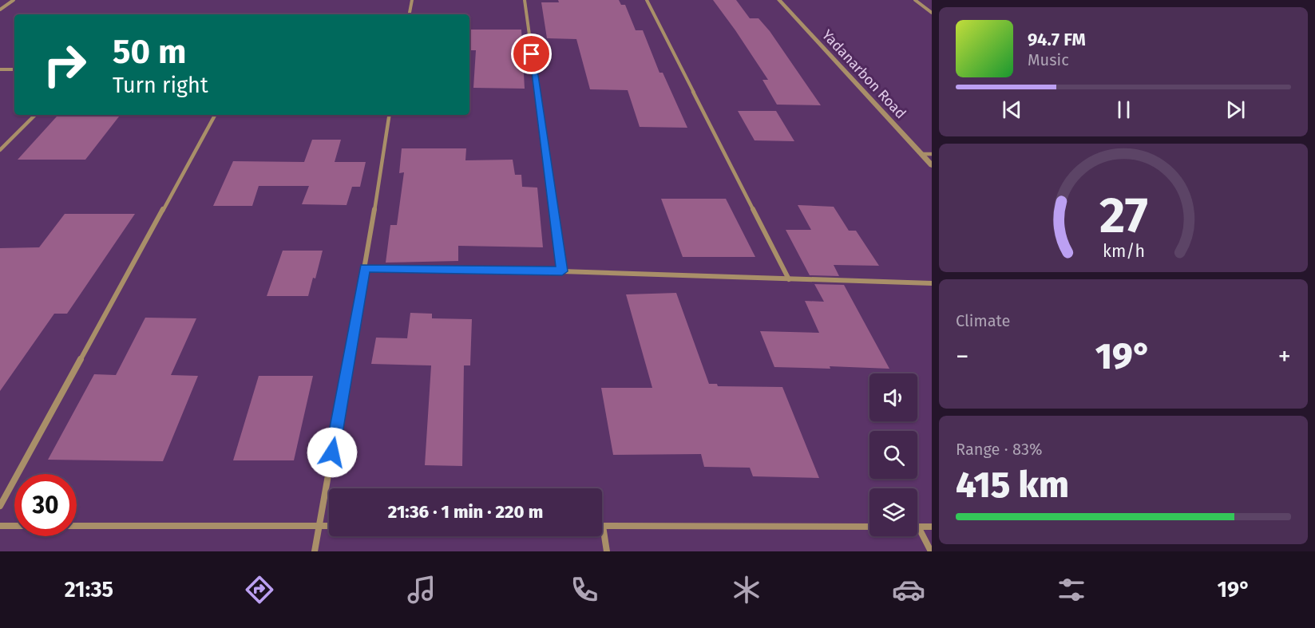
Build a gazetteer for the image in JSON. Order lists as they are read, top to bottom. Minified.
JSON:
{"streets":{"street":["Yadanarbon Road"]},"page":{"turn":["50 m","Turn right"],"song":["94.7 FM","Music"],"tile":["Climate",["Range · 83%","415 km"]],"heat":["−","19°","+"],"limit":"30","trip":"21:36 · 1 min · 220 m","tabs":["21:35","19°"],"gauge":["27","km/h"]}}
